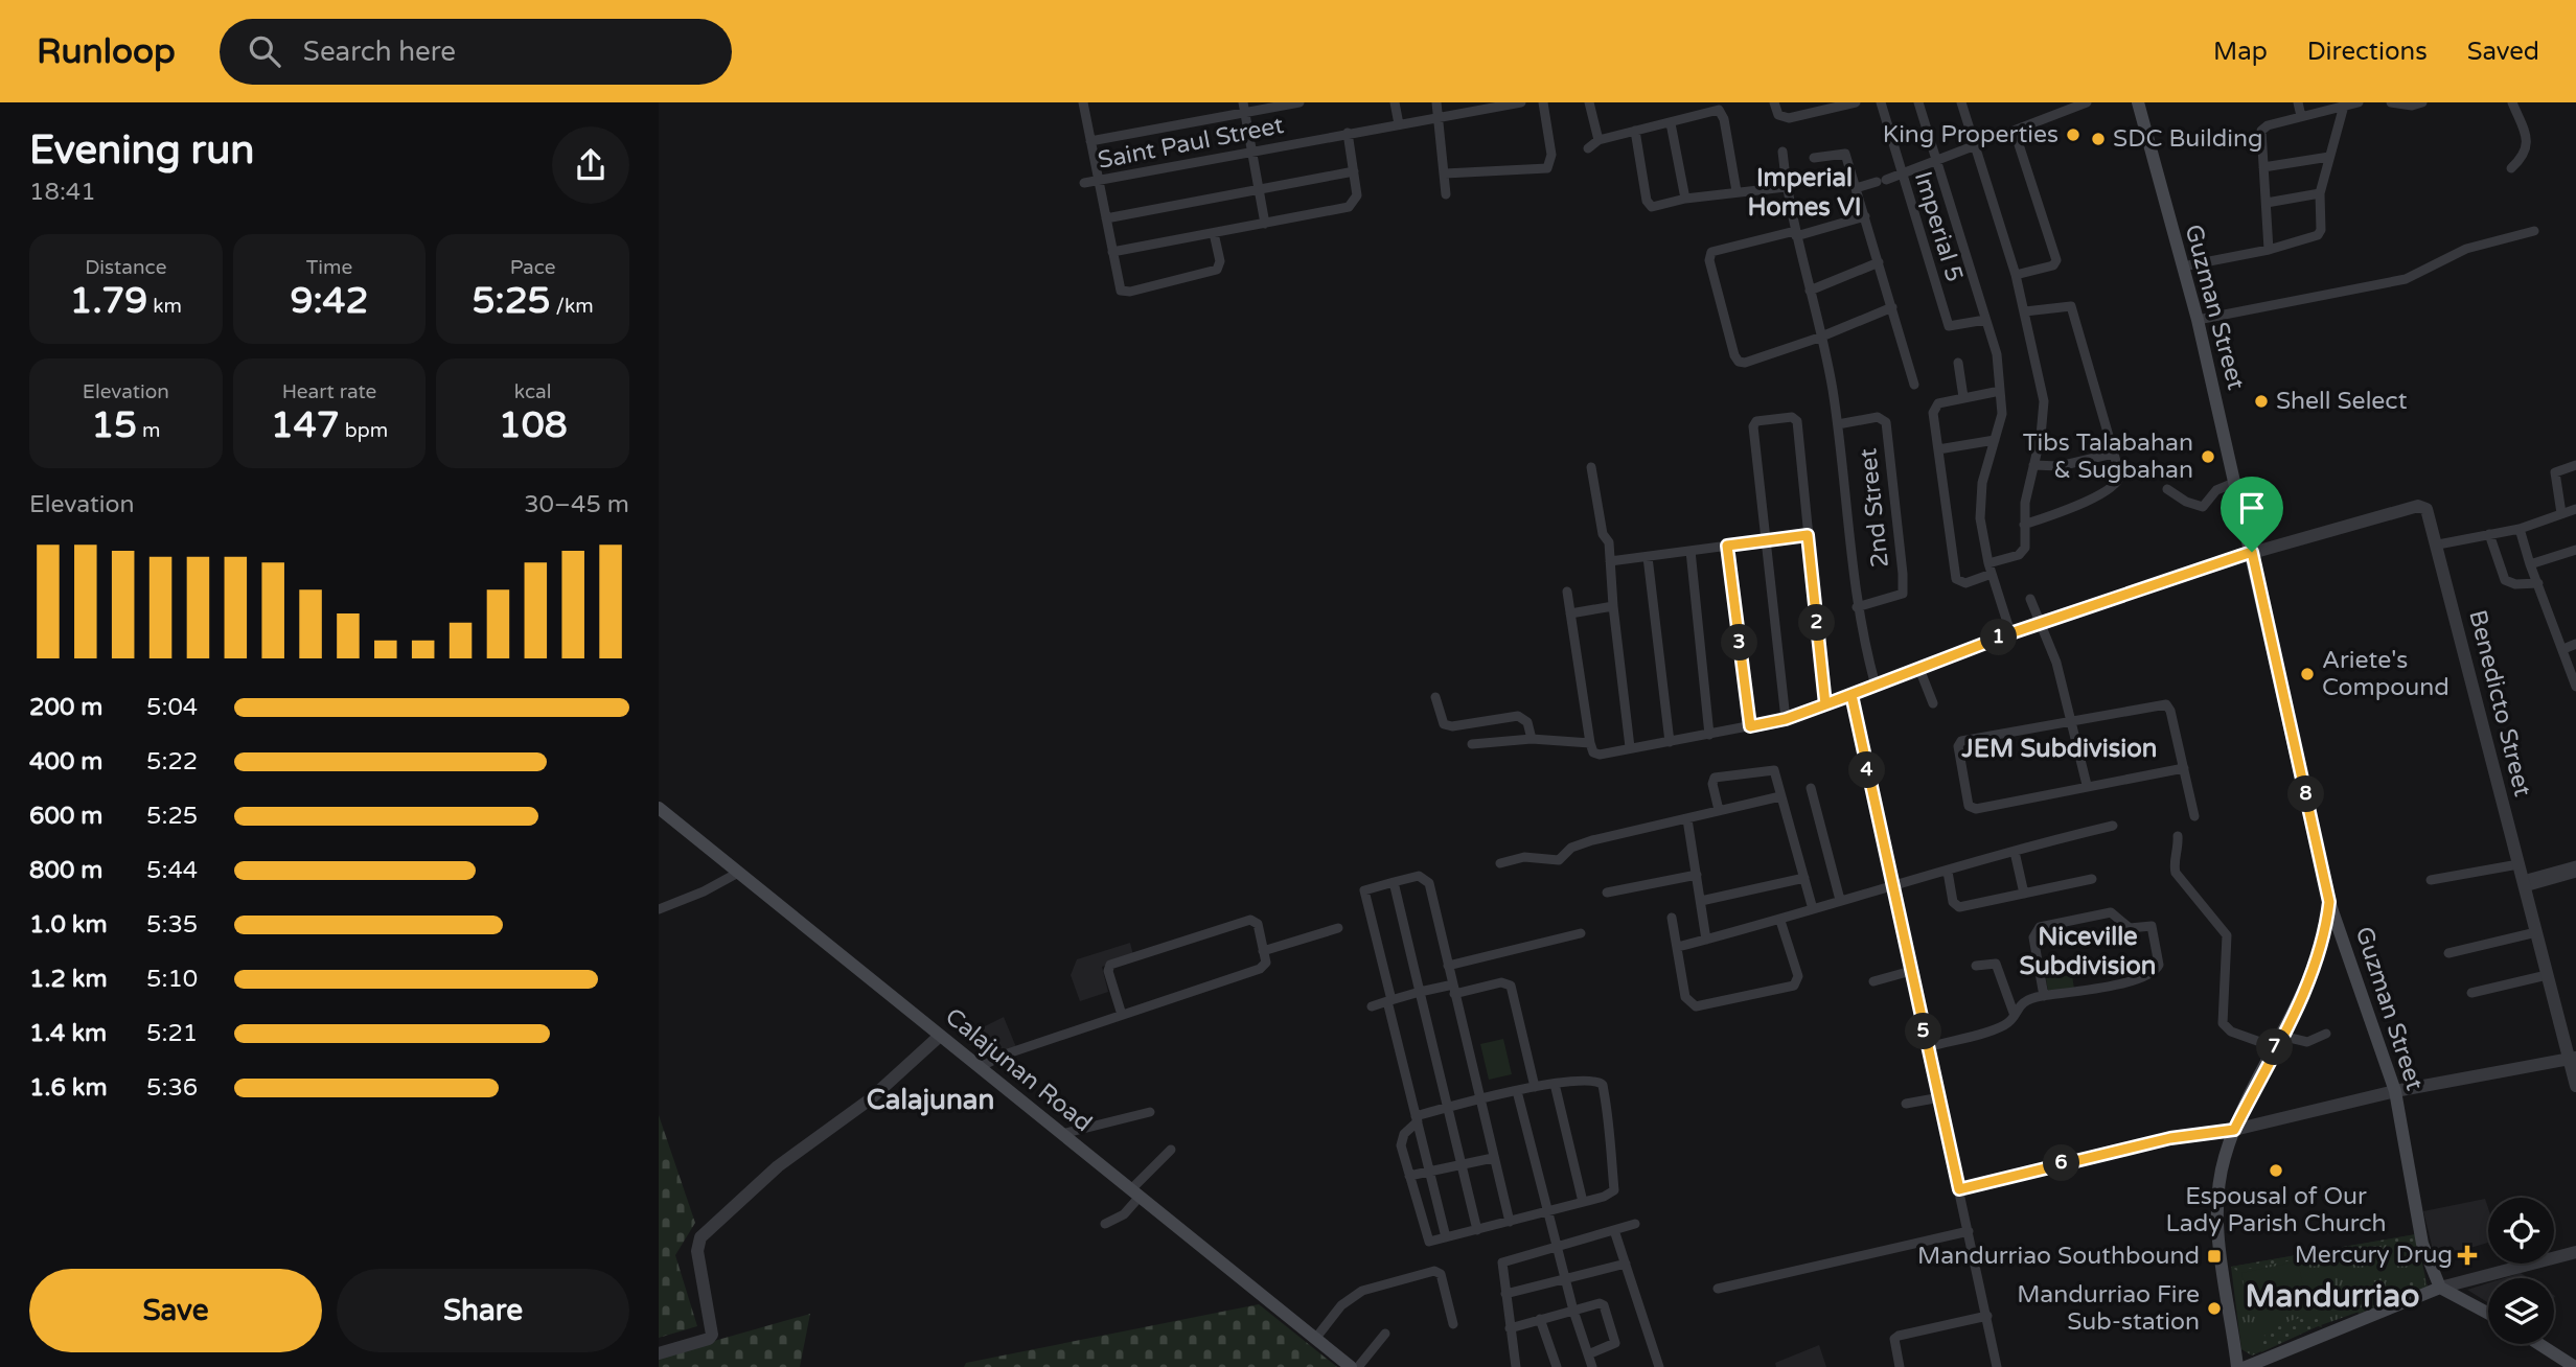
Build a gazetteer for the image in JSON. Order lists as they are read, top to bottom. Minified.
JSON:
{"streets":{"main road":["Guzman Street","Calajunan Road"],"street":["Saint Paul Street","Imperial 5","2nd Street","Benedicto Street"]},"crossings":[["Guzman Street","Benedicto Street"]],"districts":["Imperial Homes VI","JEM Subdivision","Niceville Subdivision","Calajunan","Mandurriao"],"places":{"other":["King Properties","SDC Building","Shell Select","Tibs Talabahan & Sugbahan","Ariete's Compound","Espousal of Our Lady Parish Church","Mandurriao Fire Sub-station"],"health":["Mercury Drug"],"transit":["Mandurriao Southbound"]},"page":{"header":"Runloop","search":"Search here","nav":["Map","Directions","Saved"],"heading":["Evening run","18:41"],"stats":[["Distance","1.79 km"],["Time","9:42"],["Pace","5:25 /km"],["Elevation","15 m"],["Heart rate","147 bpm"],["kcal","108"]],"chart":["Elevation","30–45 m"],"pins":["2","1","3","4","8","5","7","6"],"list":[{"name":"200 m","note":"5:04"},{"name":"400 m","note":"5:22"},{"name":"600 m","note":"5:25"},{"name":"800 m","note":"5:44"},{"name":"1.0 km","note":"5:35"},{"name":"1.2 km","note":"5:10"},{"name":"1.4 km","note":"5:21"},{"name":"1.6 km","note":"5:36"}],"buttons":["Save","Share"]}}
